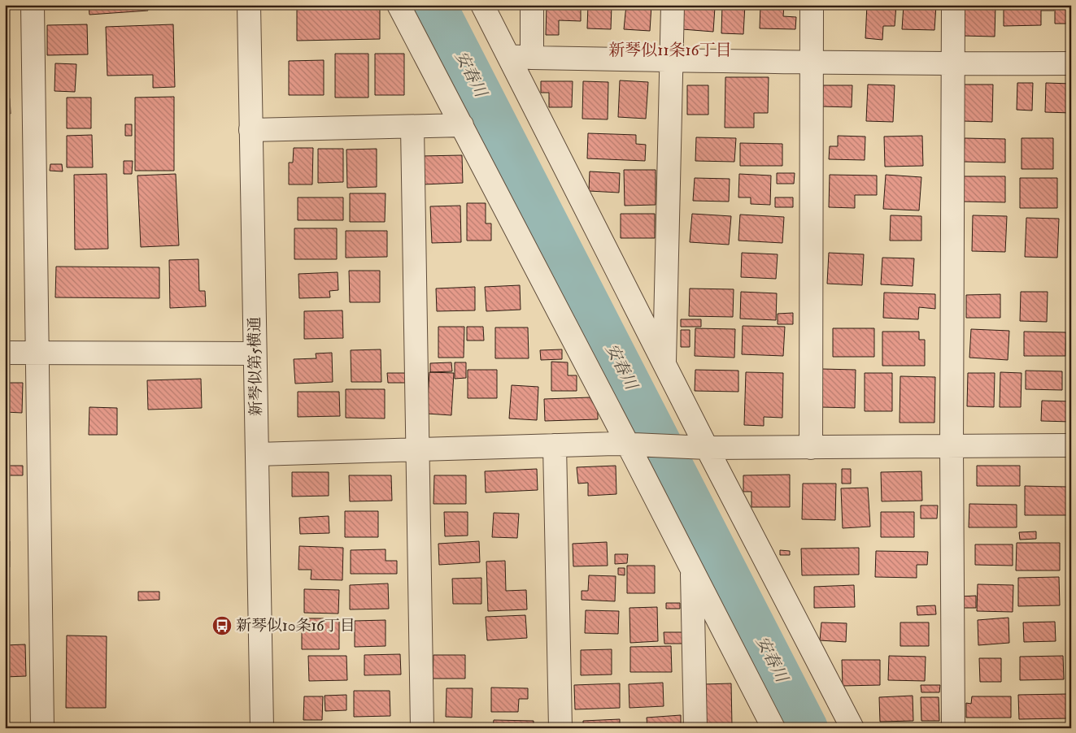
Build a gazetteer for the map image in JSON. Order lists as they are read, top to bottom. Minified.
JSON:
{"streets":{"street":["新琴似第5横通"]},"districts":["新琴似11条16丁目"],"water":["安春川"],"places":{"bus stop":["新琴似10条16丁目"]}}
